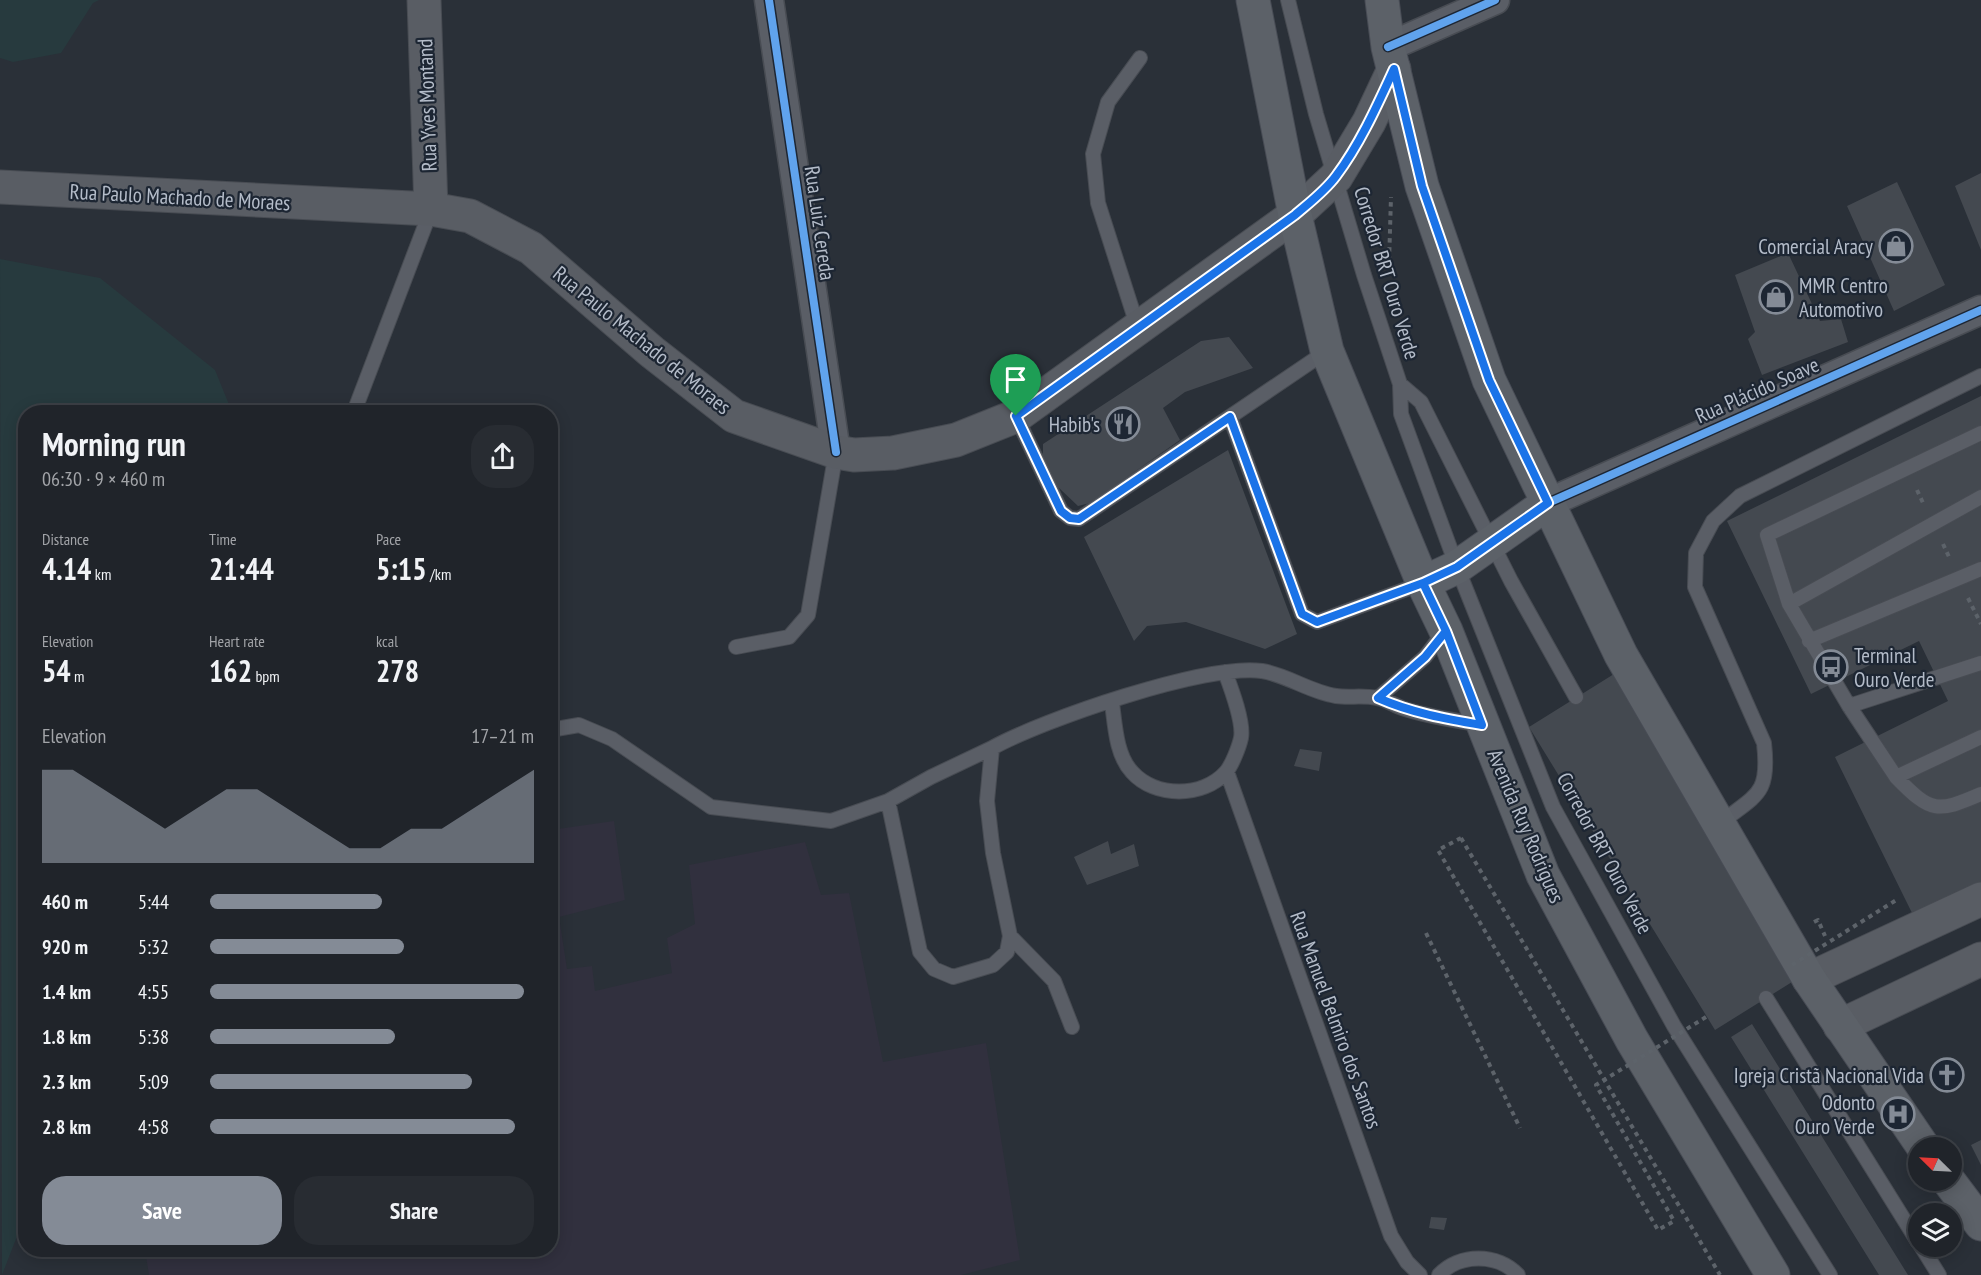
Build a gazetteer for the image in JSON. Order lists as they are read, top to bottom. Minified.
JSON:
{"streets":{"main road":["Rua Yves Montand","Rua Paulo Machado de Moraes","Avenida Ruy Rodrigues"],"street":["Rua Luiz Cereda","Rua Plácido Soave"],"lane":["Corredor BRT Ouro Verde","Rua Manuel Belmiro dos Santos"]},"crossings":[["Rua Yves Montand","Rua Paulo Machado de Moraes"],["Rua Paulo Machado de Moraes","Rua Luiz Cereda"],["Rua Paulo Machado de Moraes","Corredor BRT Ouro Verde"],["Rua Paulo Machado de Moraes","Avenida Ruy Rodrigues"]],"places":{"shop":["Comercial Aracy","MMR Centro Automotivo"],"restaurant":["Habib's"],"bus stop":["Terminal Ouro Verde"],"church":["Igreja Cristã Nacional Vida"],"hospital":["Odonto Ouro Verde"]},"north":"top left","page":{"heading":["Morning run","06:30 · 9 × 460 m"],"stats":[["Distance","4.14 km"],["Time","21:44"],["Pace","5:15 /km"],["Elevation","54 m"],["Heart rate","162 bpm"],["kcal","278"]],"chart":["Elevation","17–21 m"],"list":[{"name":"460 m","note":"5:44"},{"name":"920 m","note":"5:32"},{"name":"1.4 km","note":"4:55"},{"name":"1.8 km","note":"5:38"},{"name":"2.3 km","note":"5:09"},{"name":"2.8 km","note":"4:58"}],"buttons":["Save","Share"]}}
